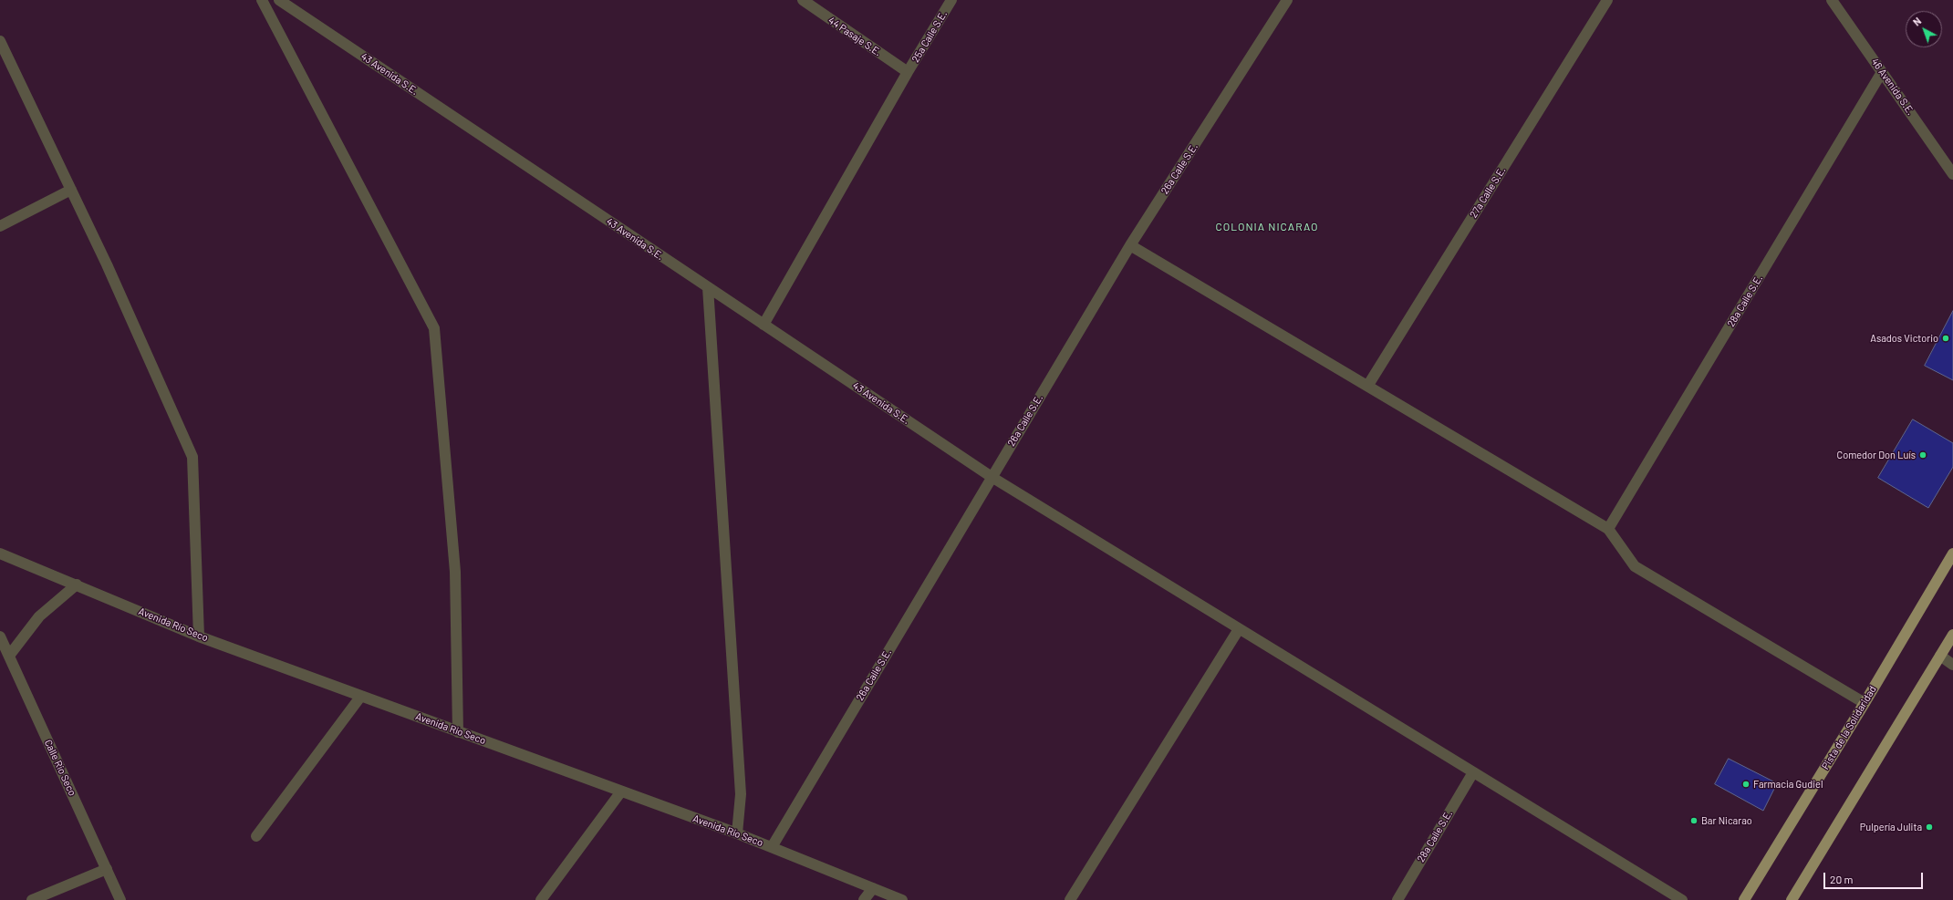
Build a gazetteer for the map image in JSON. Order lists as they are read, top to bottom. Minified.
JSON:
{"streets":{"main road":["Pista de la Solidaridad"],"street":["44 Pasaje S.E.","25a Calle S.E.","43 Avenida S.E.","46 Avenida S.E.","26a Calle S.E.","27a Calle S.E.","28a Calle S.E.","Avenida Río Seco","Calle Río Seco"]},"crossings":[["44 Pasaje S.E.","25a Calle S.E."],["25a Calle S.E.","43 Avenida S.E."],["43 Avenida S.E.","26a Calle S.E."],["43 Avenida S.E.","28a Calle S.E."],["46 Avenida S.E.","28a Calle S.E."],["26a Calle S.E.","Avenida Río Seco"]],"districts":["COLONIA NICARAO"],"places":["Asados Victorio","Comedor Don Luís","Farmacia Gudiel","Bar Nicarao","Pulpería Julita"],"scale_bar":"20 m","north":"top left"}
